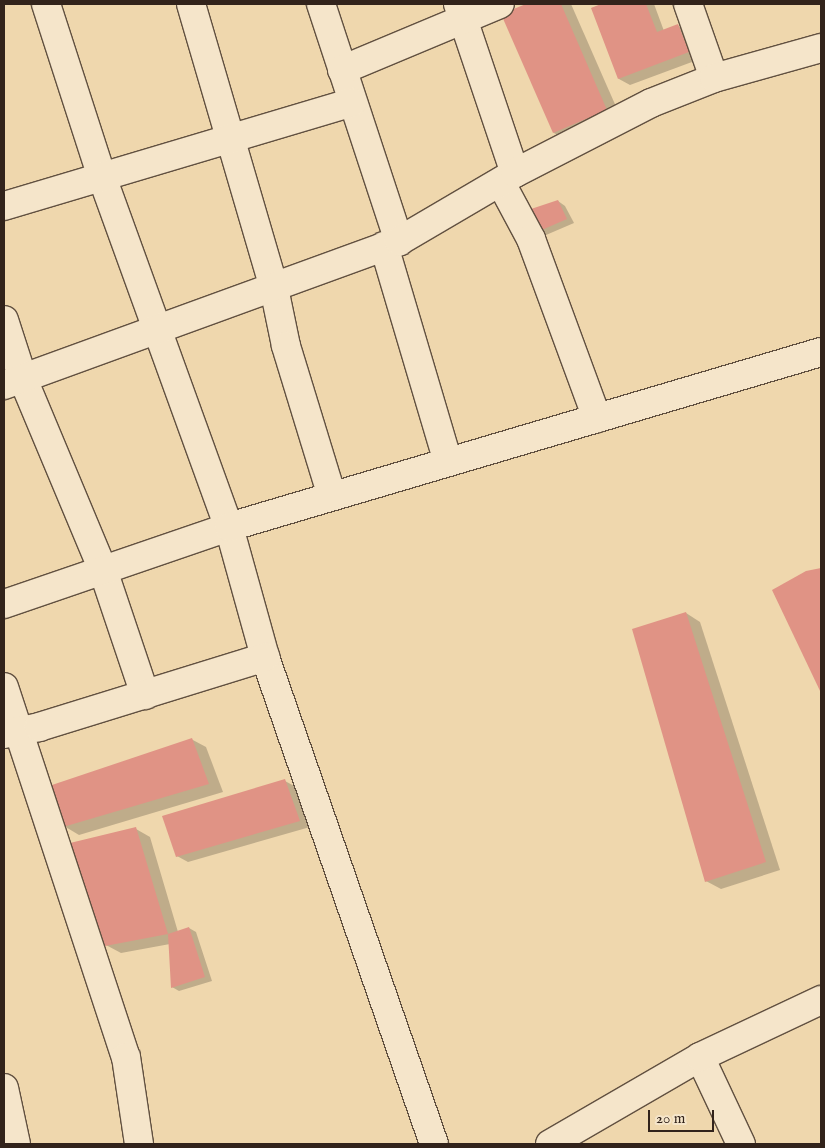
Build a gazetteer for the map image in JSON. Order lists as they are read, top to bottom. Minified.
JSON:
{"scale_bar":"20 m"}
